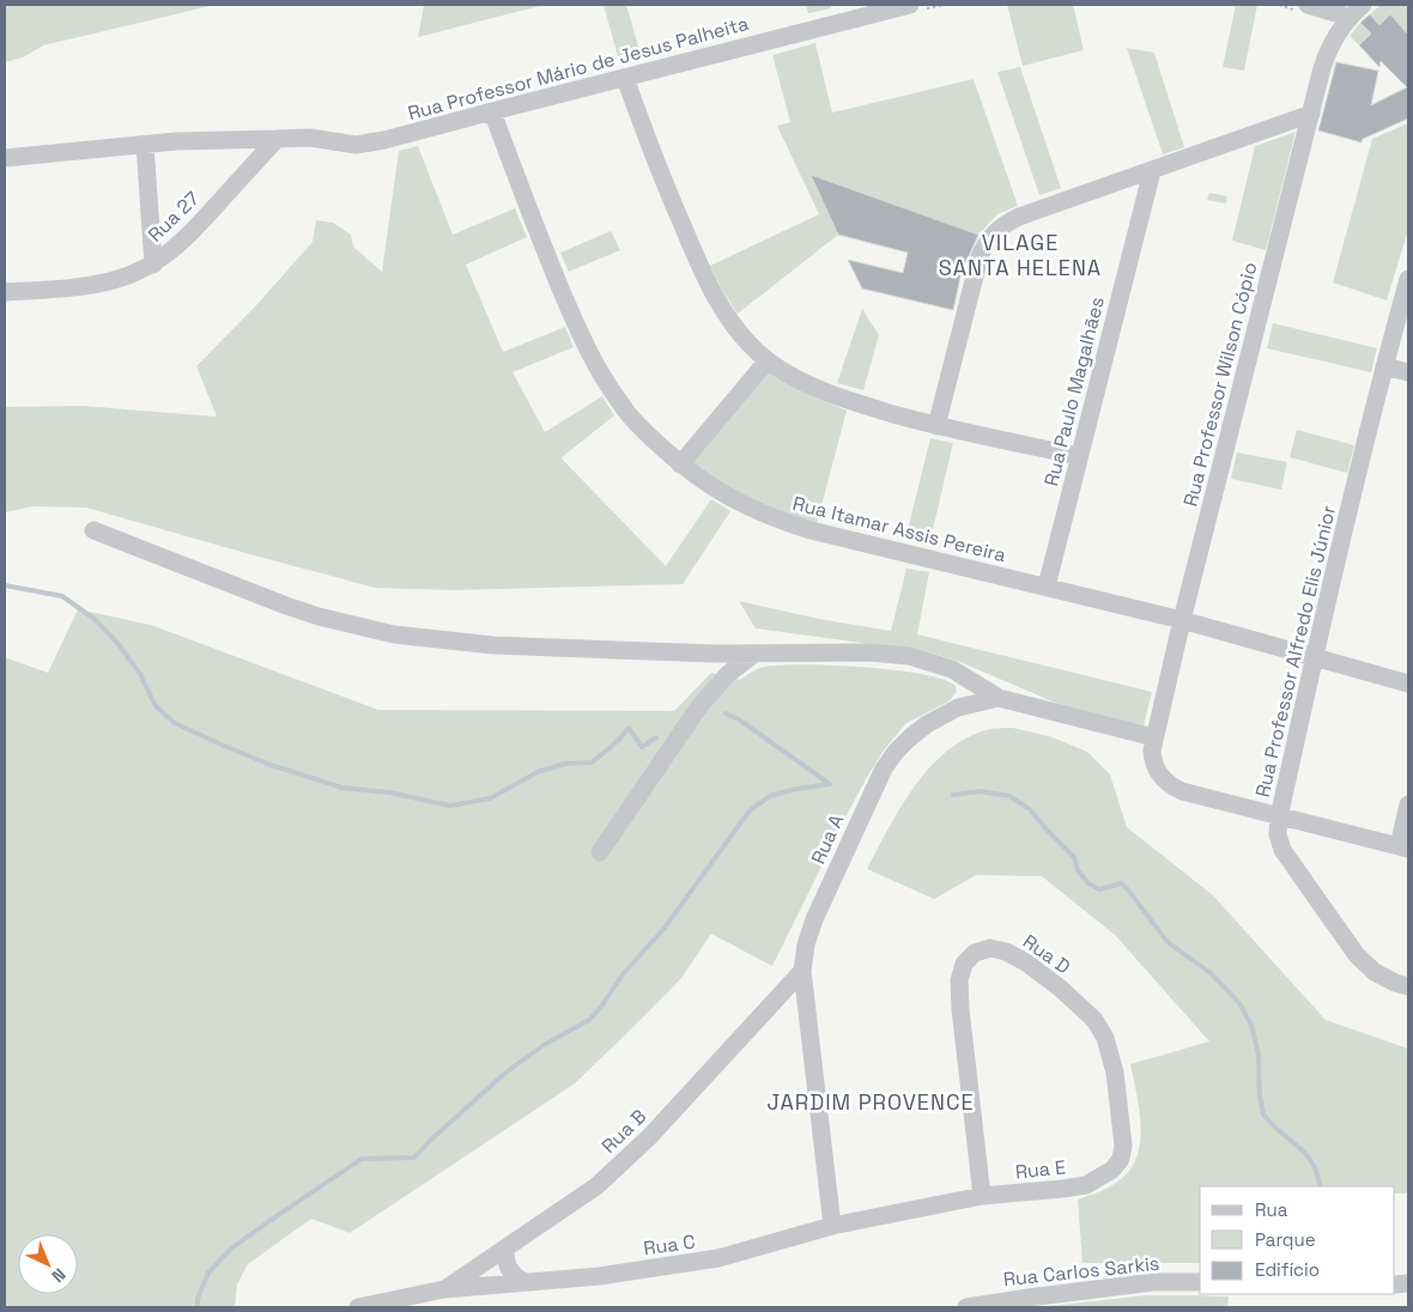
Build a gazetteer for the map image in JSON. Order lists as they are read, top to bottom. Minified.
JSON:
{"streets":{"street":["Rua Professor Mário de Jesus Palheita","Rua 27","Rua Professor Wilson Cópio","Rua Paulo Magalhães","Rua Itamar Assis Pereira","Rua Professor Alfredo Elis Júnior","Rua A","Rua D","Rua B","Rua E","Rua C","Rua Carlos Sarkis"]},"crossings":[["Rua Professor Mário de Jesus Palheita","Rua 27"],["Rua Professor Mário de Jesus Palheita","Rua Itamar Assis Pereira"],["Rua Professor Wilson Cópio","Rua Itamar Assis Pereira"],["Rua Professor Wilson Cópio","Rua Professor Alfredo Elis Júnior"],["Rua Professor Wilson Cópio","Rua A"],["Rua Paulo Magalhães","Rua Itamar Assis Pereira"],["Rua Itamar Assis Pereira","Rua Professor Alfredo Elis Júnior"],["Rua A","Rua B"],["Rua A","Rua C"],["Rua D","Rua E"],["Rua D","Rua C"],["Rua B","Rua C"],["Rua E","Rua C"]],"districts":["VILAGE SANTA HELENA","JARDIM PROVENCE"],"legend":["Rua","Parque","Edifício"],"north":"bottom right"}
